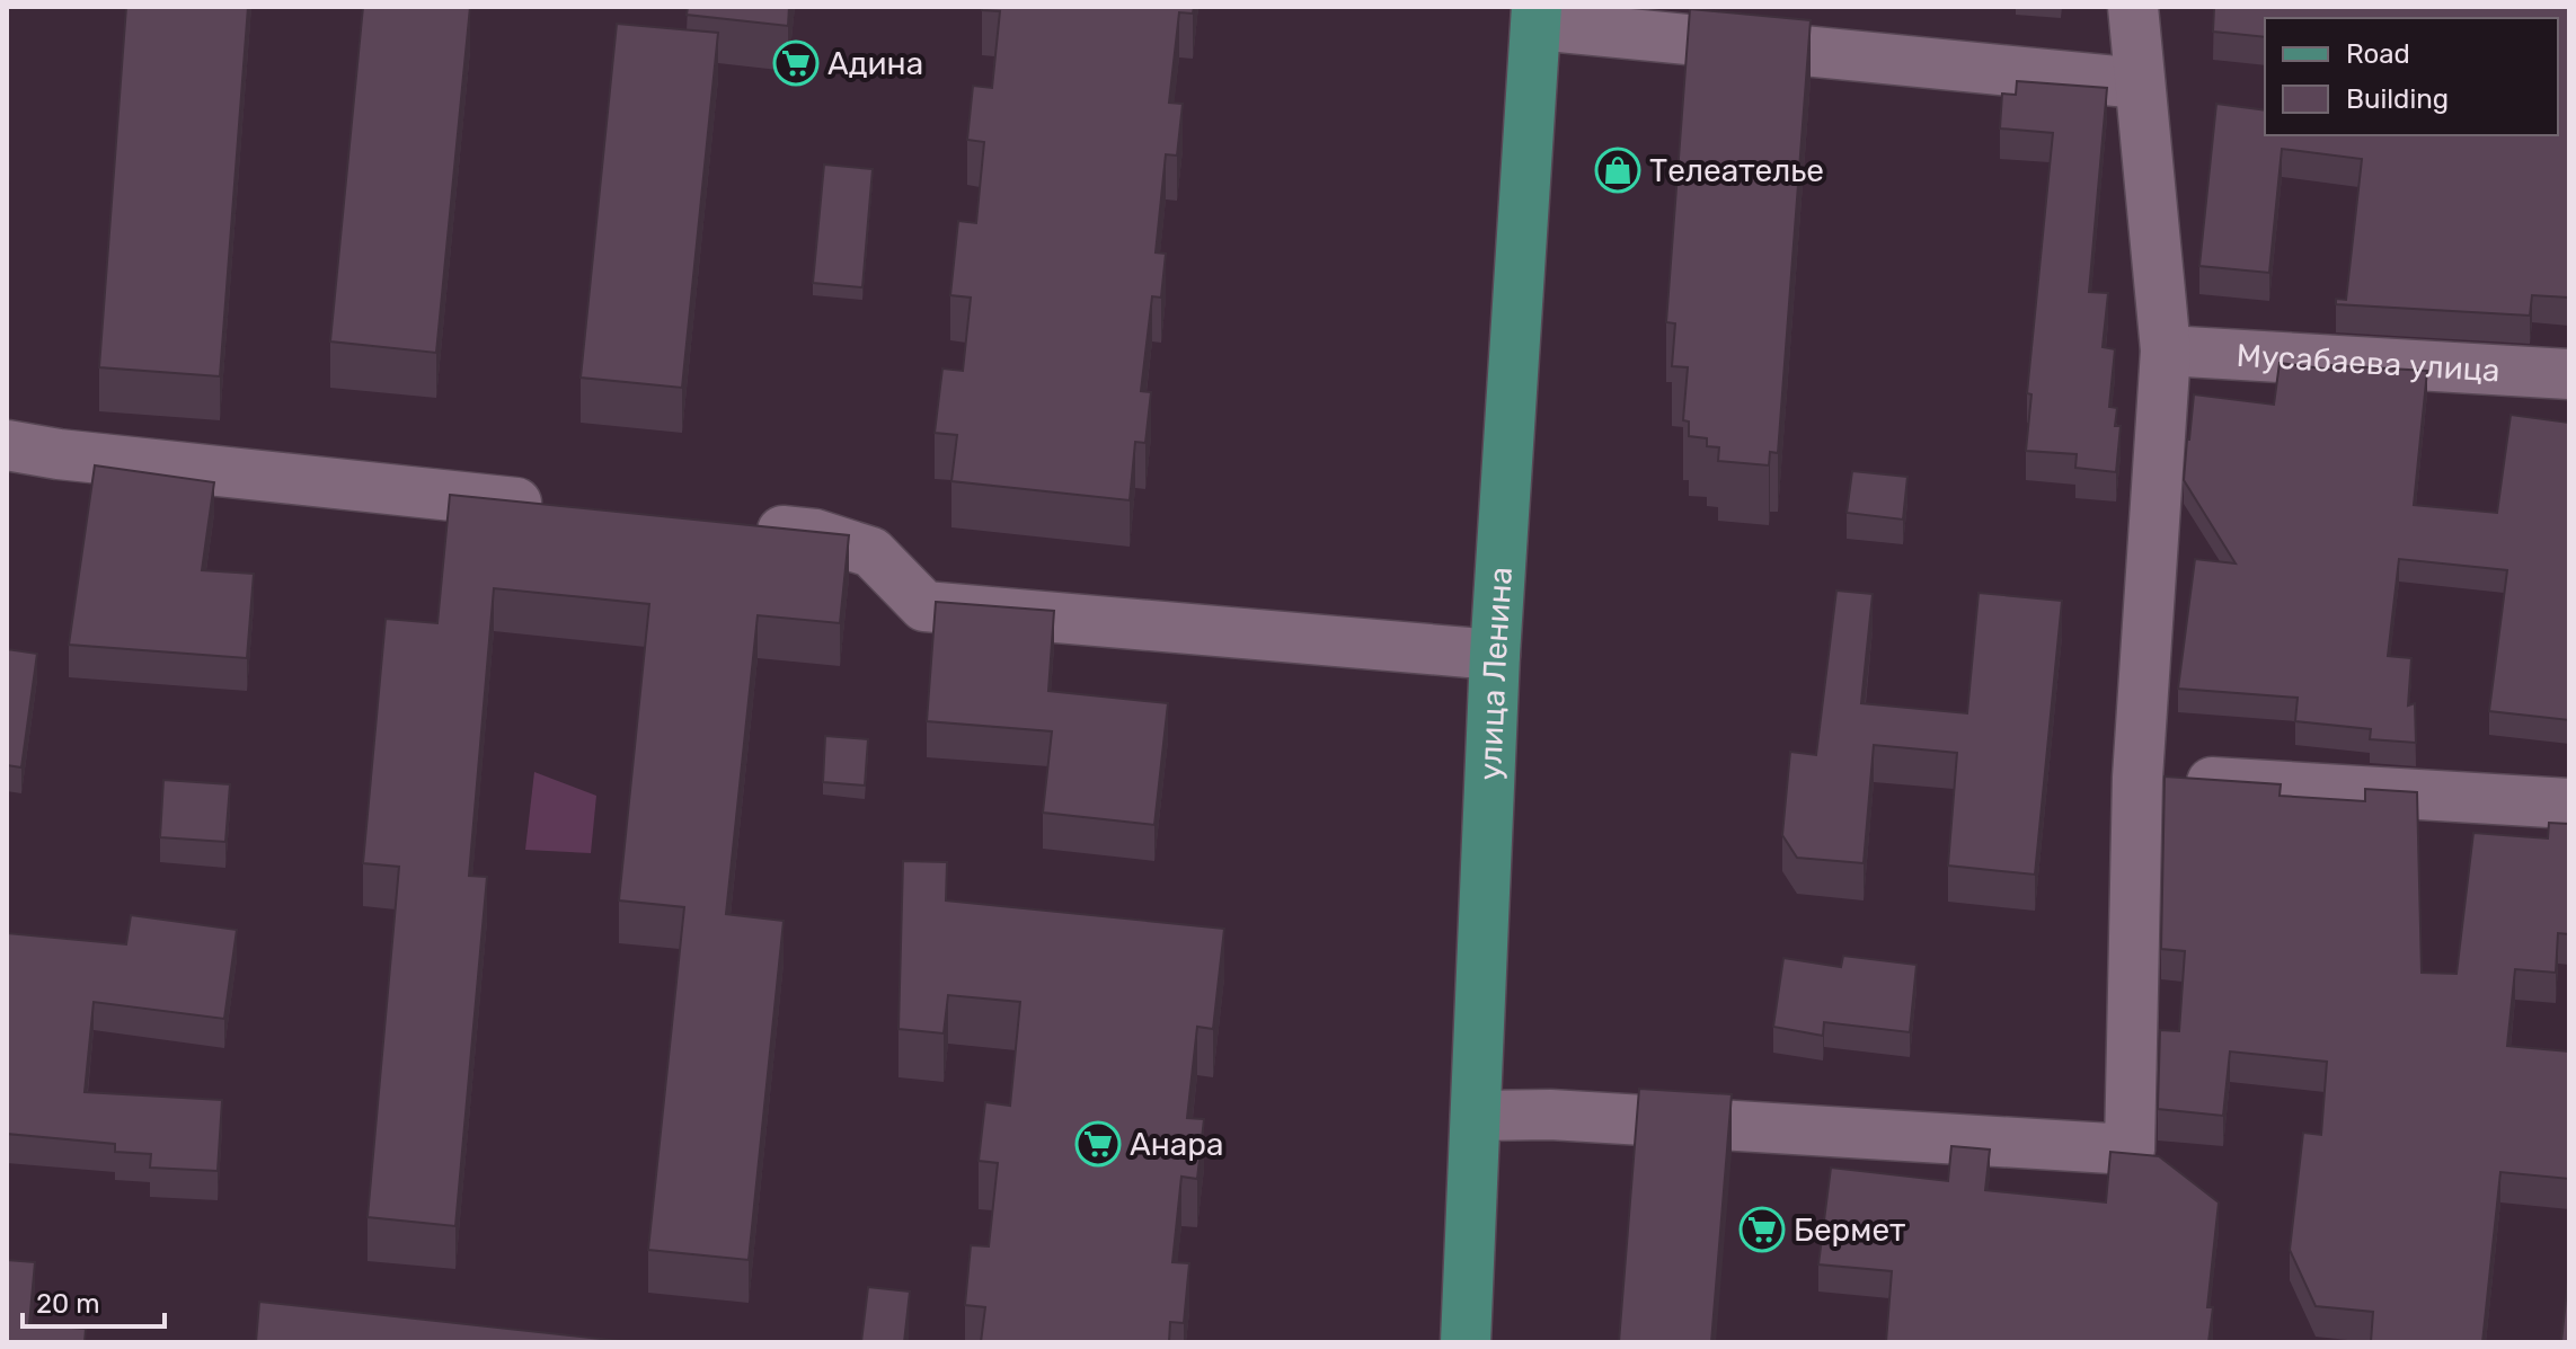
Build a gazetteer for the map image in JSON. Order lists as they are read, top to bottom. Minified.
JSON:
{"streets":{"main road":["улица Ленина"],"street":["Мусабаева улица"]},"places":{"supermarket":["Адина","Анара","Бермет"],"shop":["Телеателье"]},"legend":["Road","Building"],"scale_bar":"20 m"}
